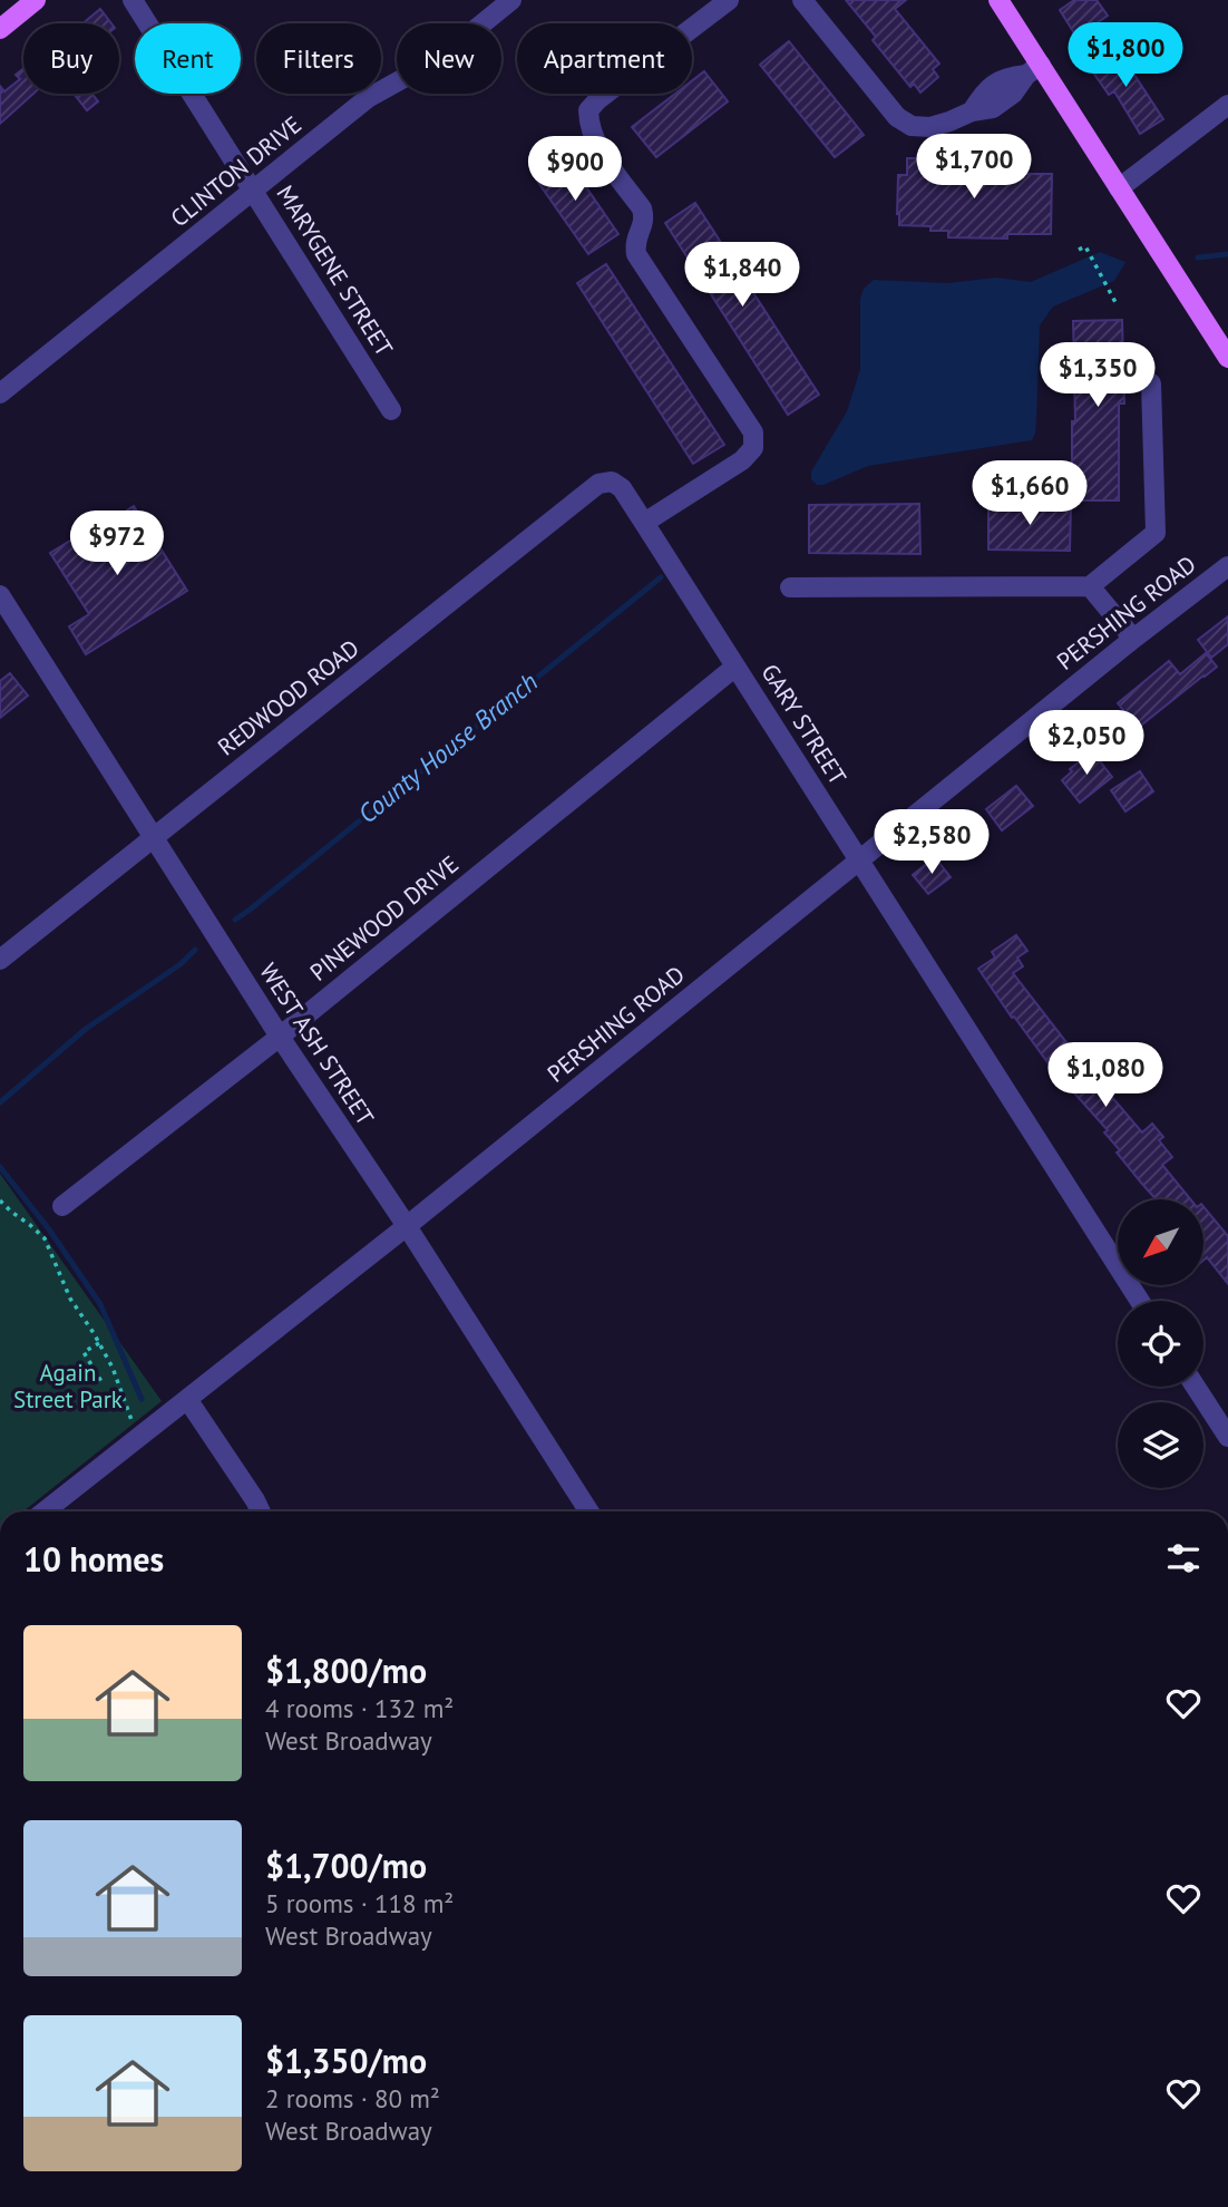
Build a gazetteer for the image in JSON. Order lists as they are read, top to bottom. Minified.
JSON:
{"streets":{"street":["CLINTON DRIVE","MARYGENE STREET","PERSHING ROAD","REDWOOD ROAD","GARY STREET","PINEWOOD DRIVE","WEST ASH STREET"]},"crossings":[["CLINTON DRIVE","MARYGENE STREET"],["PERSHING ROAD","GARY STREET"],["PERSHING ROAD","WEST ASH STREET"],["REDWOOD ROAD","GARY STREET"],["REDWOOD ROAD","WEST ASH STREET"],["GARY STREET","PINEWOOD DRIVE"],["PINEWOOD DRIVE","WEST ASH STREET"]],"water":["County House Branch"],"parks":["Again Street Park"],"north":"bottom left","page":{"price":["$1,800","$1,700","$900","$1,840","$1,350","$1,660","$972","$2,050","$2,580","$1,080"],"chip":["Buy","Rent","Filters","New","Apartment"],"heading":"10 homes","list":[{"name":"$1,800/mo","note":"4 rooms · 132 m² · West Broadway"},{"name":"$1,700/mo","note":"5 rooms · 118 m² · West Broadway"},{"name":"$1,350/mo","note":"2 rooms · 80 m² · West Broadway"}]}}
